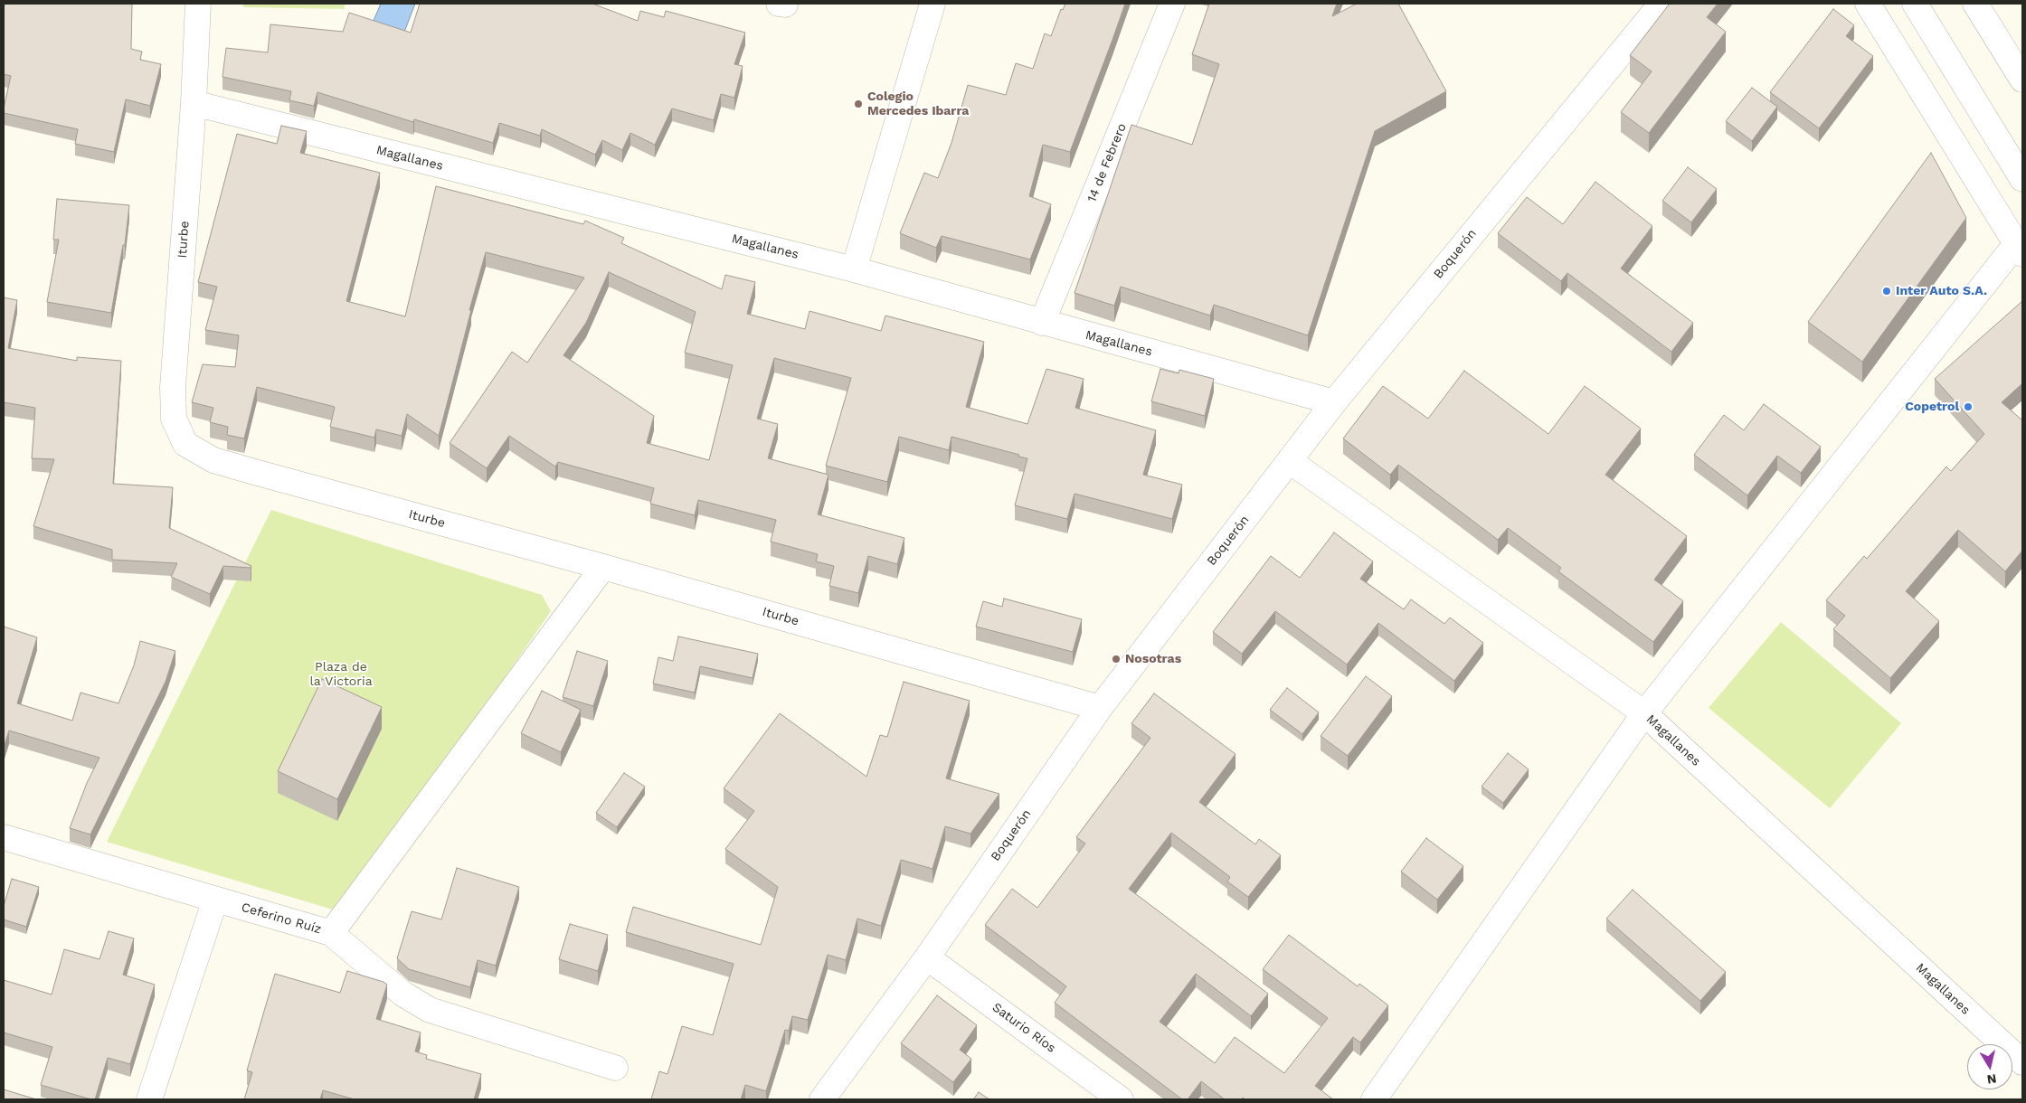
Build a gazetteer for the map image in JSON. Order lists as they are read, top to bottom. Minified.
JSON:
{"streets":{"main road":["Magallanes","14 de Febrero","Iturbe","Boquerón","Ceferino Ruíz","Saturio Ríos"]},"crossings":[["Magallanes","14 de Febrero"],["Magallanes","Iturbe"],["Magallanes","Boquerón"],["Iturbe","Boquerón"],["Boquerón","Saturio Ríos"]],"parks":["Plaza de la Victoria"],"places":["Colegio Mercedes Ibarra","Inter Auto S.A.","Copetrol","Nosotras"],"north":"bottom"}
